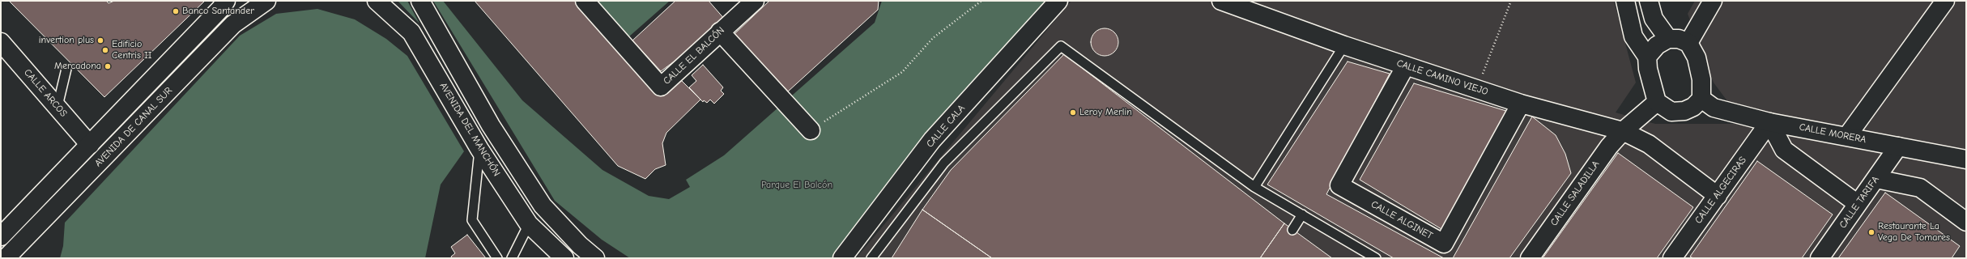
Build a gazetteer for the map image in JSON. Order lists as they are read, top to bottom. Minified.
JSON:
{"streets":{"street":["CALLE EL BALCÓN","CALLE CAMINO VIEJO","CALLE ARCOS","CALLE CALA","AVENIDA DE CANAL SUR","AVENIDA DEL MANCHÓN","CALLE MORERA","CALLE ALGECIRAS","CALLE SALADILLA","CALLE TARIFA","CALLE ALGINET"]},"crossings":[["CALLE CAMINO VIEJO","CALLE ALGECIRAS"],["CALLE CAMINO VIEJO","CALLE SALADILLA"],["CALLE CAMINO VIEJO","CALLE ALGINET"],["CALLE ARCOS","AVENIDA DE CANAL SUR"],["CALLE MORERA","CALLE ALGECIRAS"],["CALLE MORERA","CALLE TARIFA"]],"parks":["Parque El Balcón"],"places":["Banco Santander","invertion plus","Edificio Centris II","Mercadona","Leroy Merlin","Restaurante La Vega De Tomares"]}
